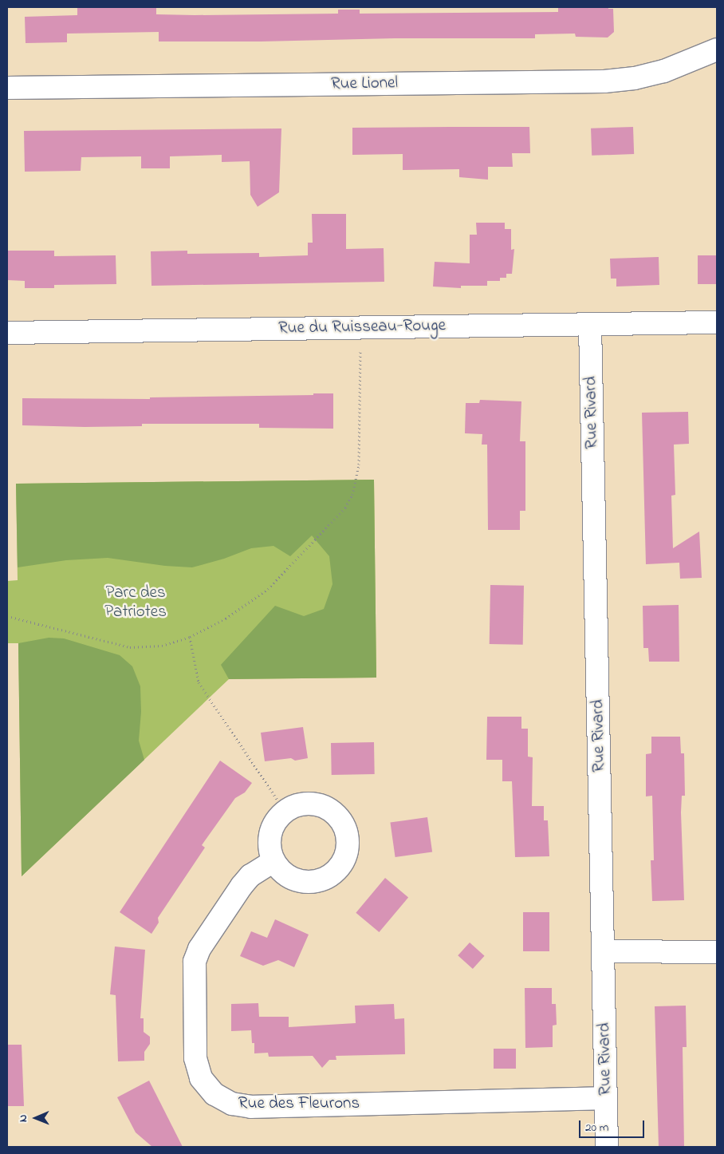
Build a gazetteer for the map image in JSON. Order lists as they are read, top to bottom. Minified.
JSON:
{"streets":{"street":["Rue Lionel","Rue du Ruisseau-Rouge","Rue Rivard","Rue des Fleurons"]},"crossings":[["Rue du Ruisseau-Rouge","Rue Rivard"],["Rue Rivard","Rue des Fleurons"]],"parks":["Parc des Patriotes"],"scale_bar":"20 m","north":"left"}
